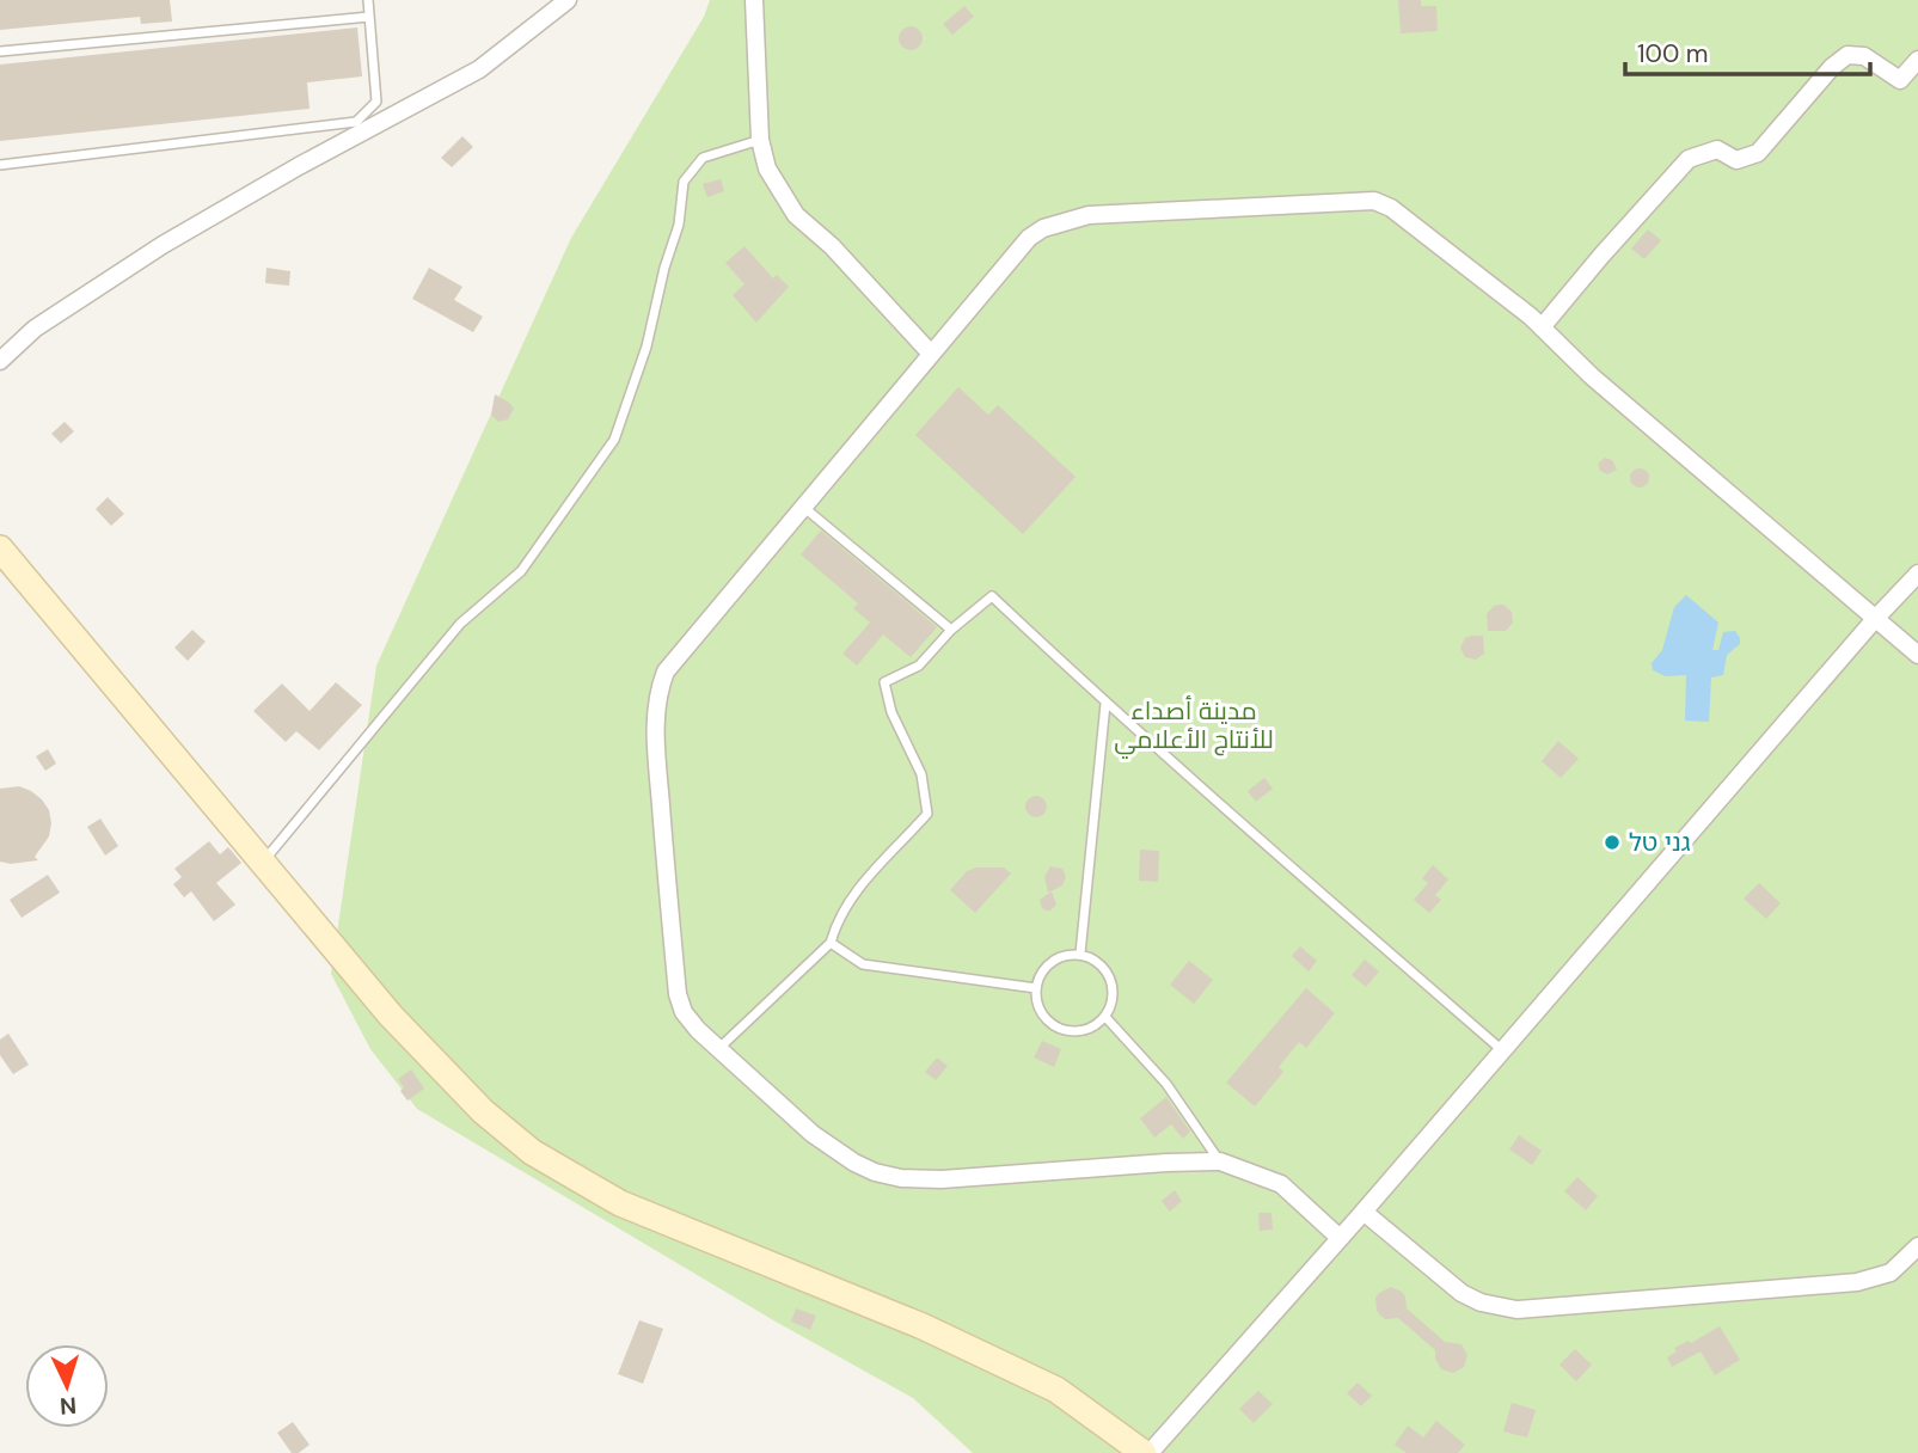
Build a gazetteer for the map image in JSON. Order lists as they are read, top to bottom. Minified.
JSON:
{"parks":["مدينة أصداء للأنتاج الأعلامي"],"places":["גני טל"],"scale_bar":"100 m","north":"bottom"}
